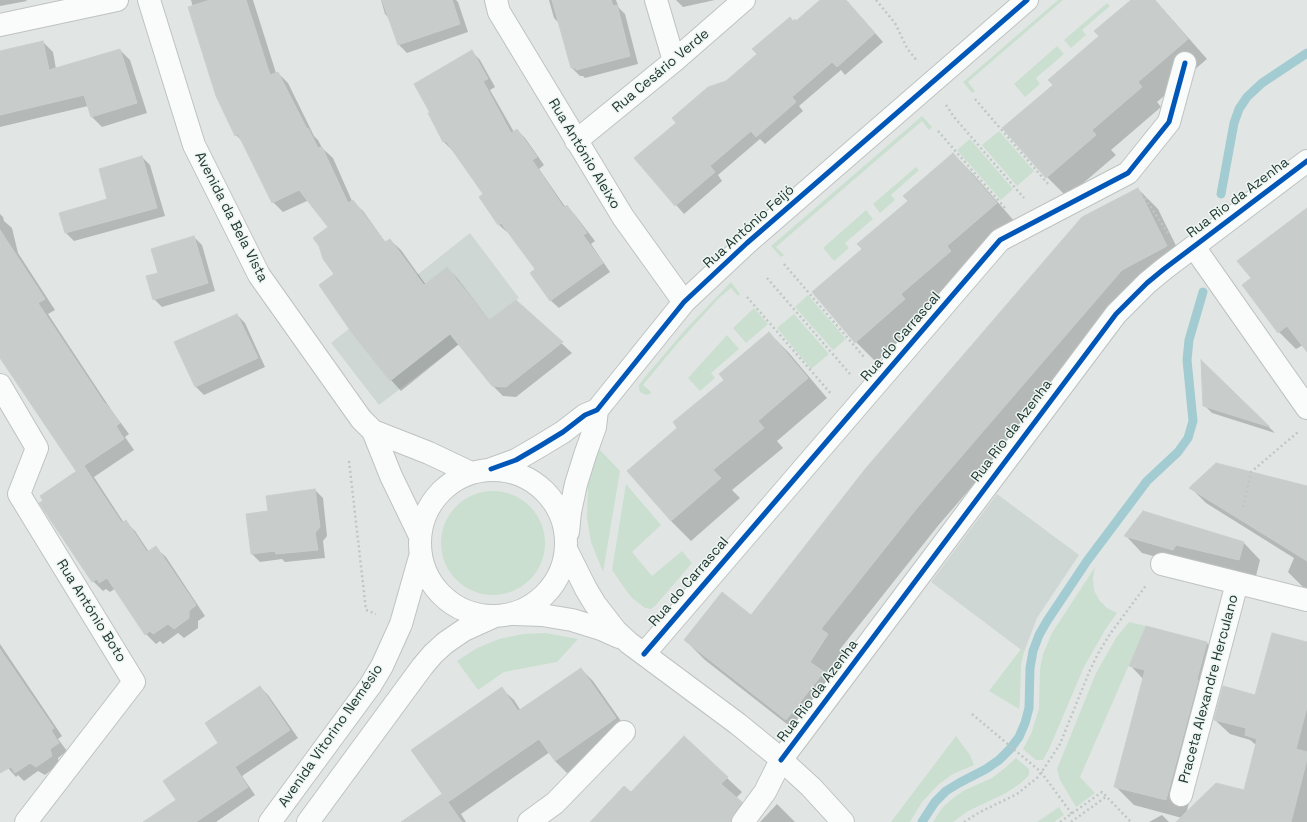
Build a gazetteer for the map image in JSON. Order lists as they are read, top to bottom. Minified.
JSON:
{"streets":{"street":["Rua Cesário Verde","Rua António Aleixo","Rua Rio da Azenha","Avenida da Bela Vista","Rua António Feijó","Rua do Carrascal","Rua António Boto","Praceta Alexandre Herculano","Avenida Vitorino Nemésio"]},"crossings":[["Rua Cesário Verde","Rua António Aleixo"],["Rua António Aleixo","Rua António Feijó"]]}
